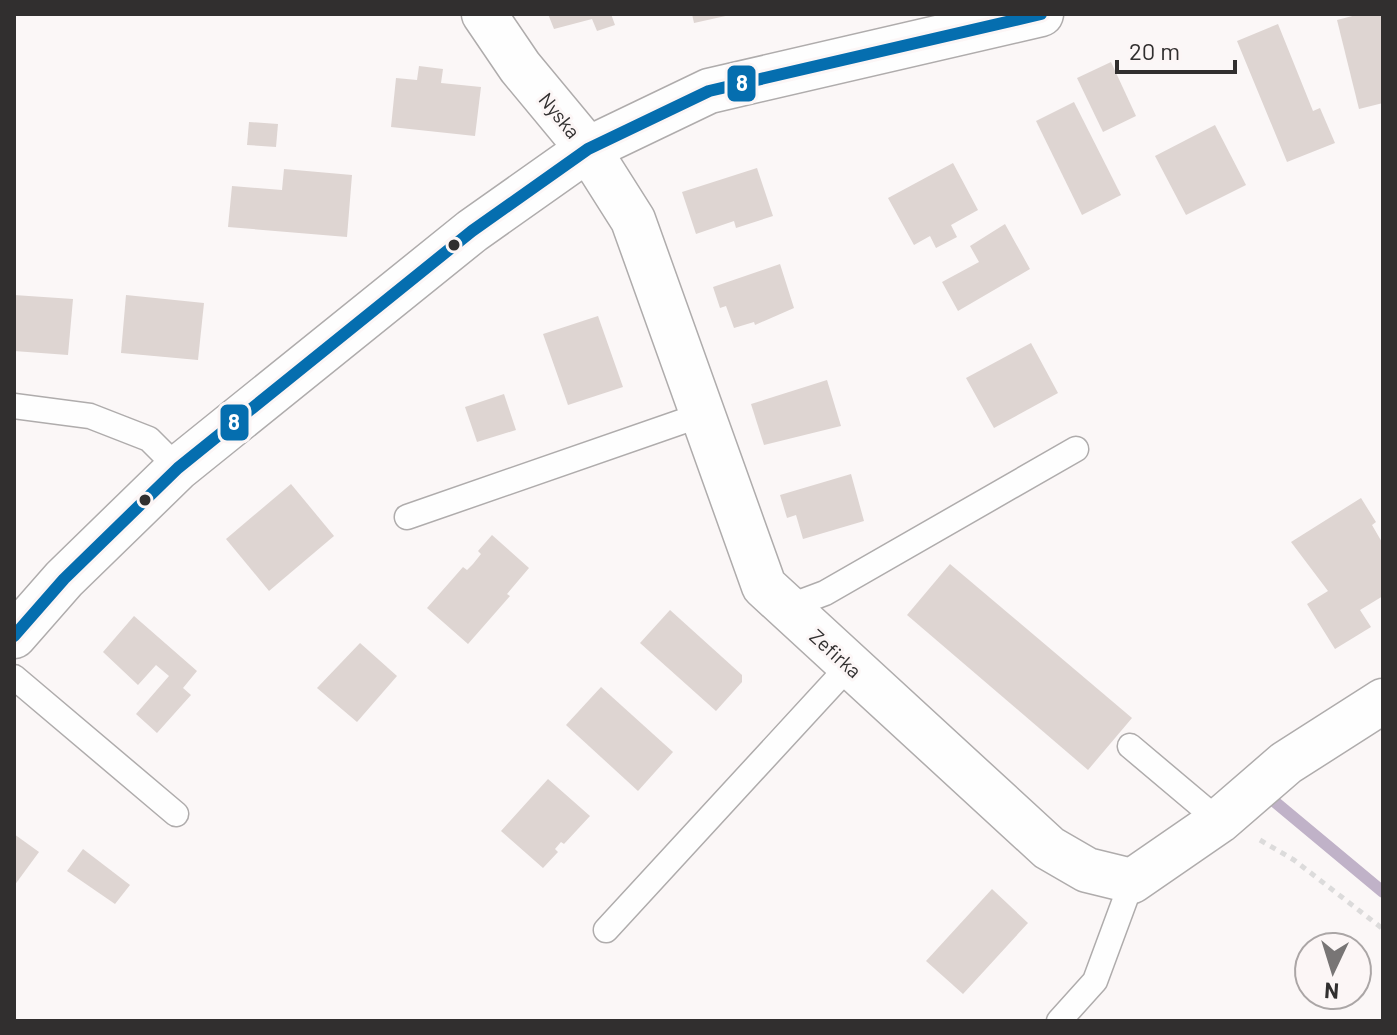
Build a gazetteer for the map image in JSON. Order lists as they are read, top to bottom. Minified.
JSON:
{"streets":{"street":["Nyska","Zefirka"]},"crossings":[["Nyska","Zefirka"]],"lines":["transit line 8"],"scale_bar":"20 m","north":"bottom"}
